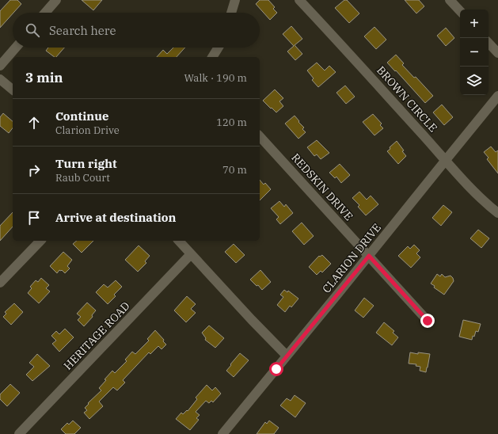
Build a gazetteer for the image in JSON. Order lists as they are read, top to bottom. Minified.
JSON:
{"streets":{"street":["BROWN CIRCLE","REDSKIN DRIVE","CLARION DRIVE","HERITAGE ROAD"]},"crossings":[["BROWN CIRCLE","CLARION DRIVE"],["REDSKIN DRIVE","CLARION DRIVE"]],"page":{"map_buttons":["+","−"],"search":"Search here","heading":["3 min","Walk · 190 m"],"list":[["Continue","Clarion Drive","120 m"],["Turn right","Raub Court","70 m"],"Arrive at destination"]}}
